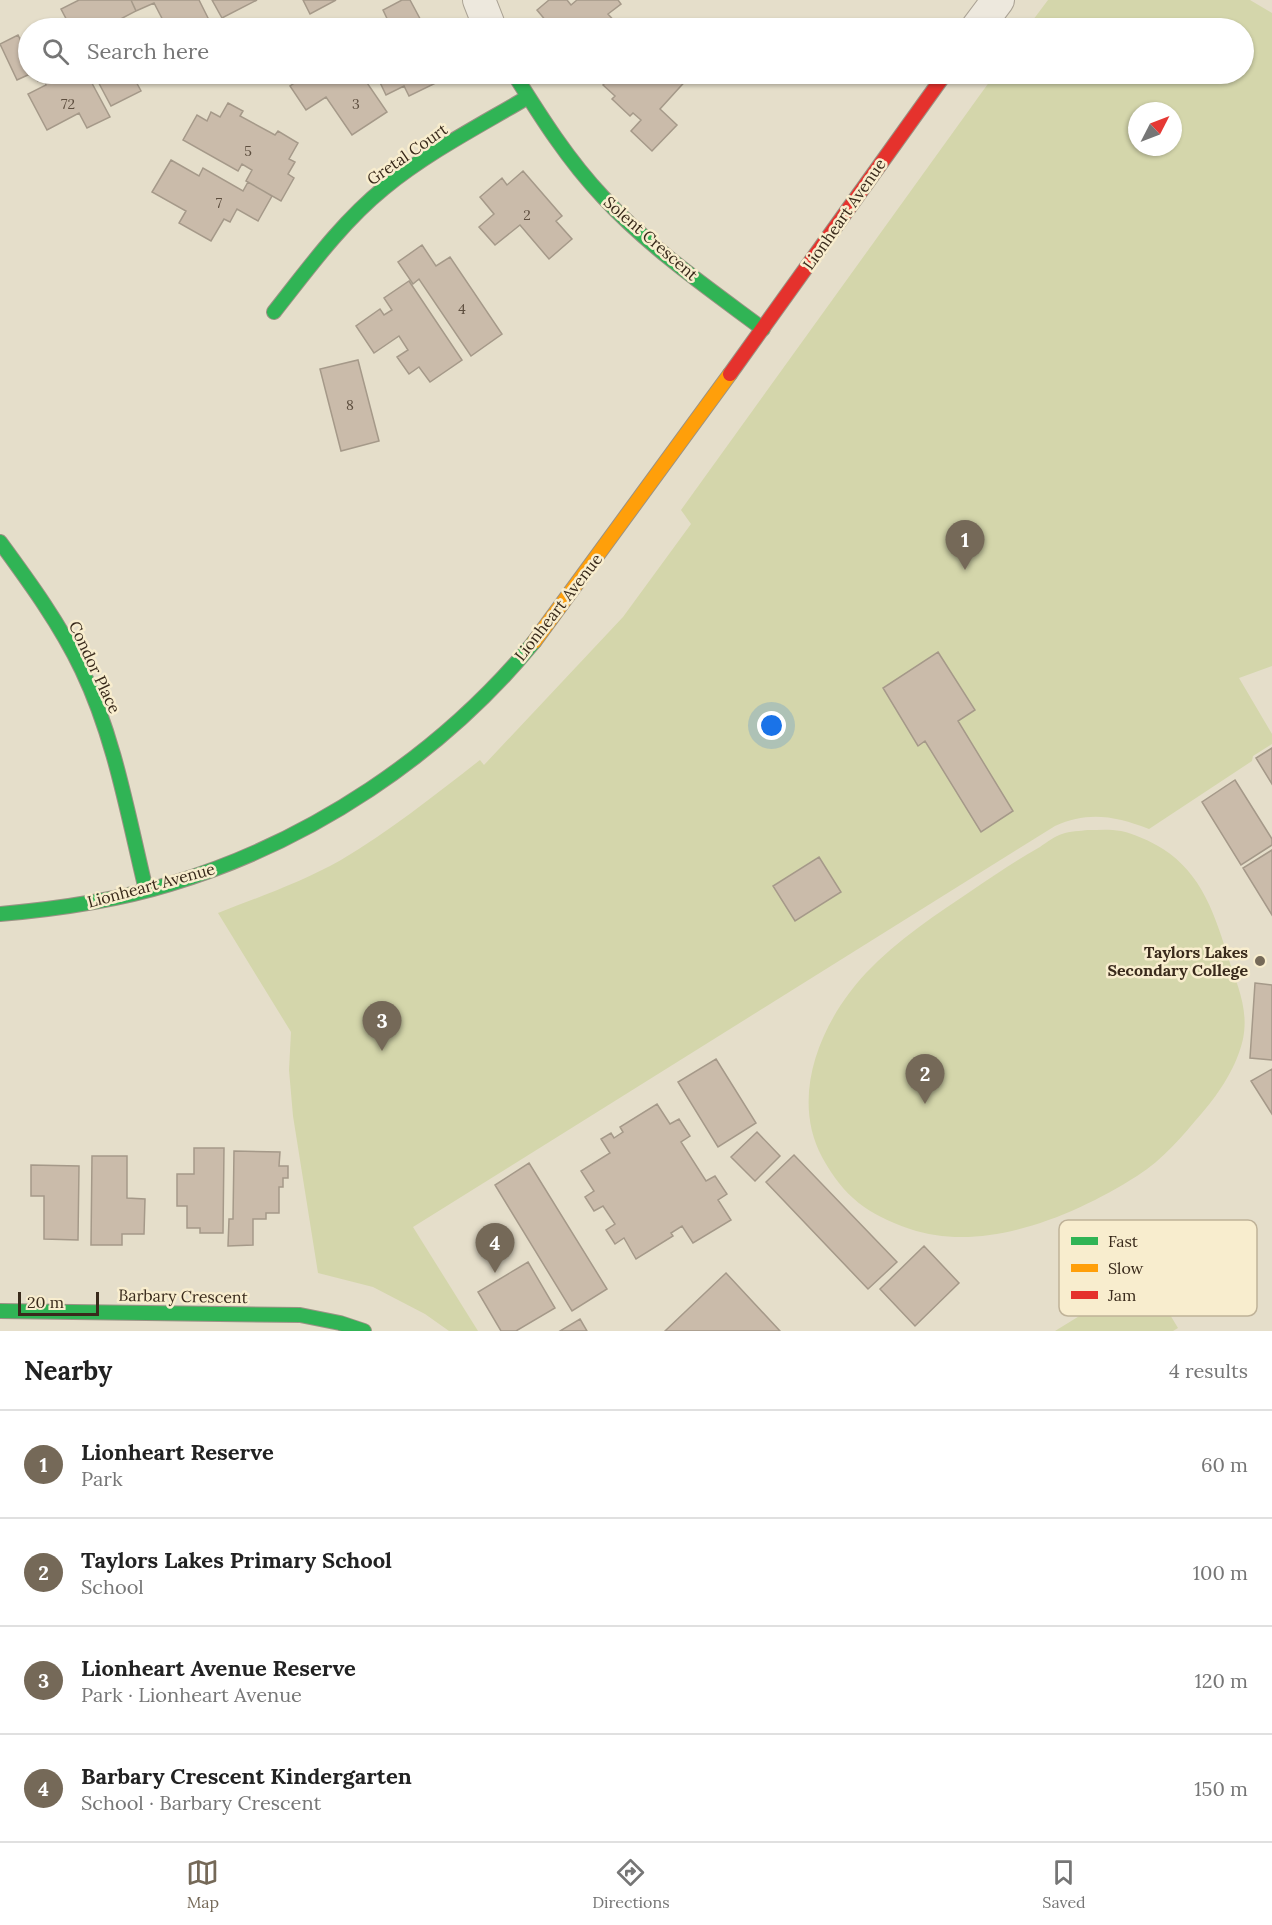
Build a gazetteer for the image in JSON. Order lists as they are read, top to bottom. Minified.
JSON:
{"streets":{"street":["Gretal Court","Lionheart Avenue","Solent Crescent","Condor Place","Barbary Crescent"]},"crossings":[["Gretal Court","Solent Crescent"],["Lionheart Avenue","Solent Crescent"],["Lionheart Avenue","Condor Place"]],"places":["Taylors Lakes Secondary College"],"house_numbers":["72","3","5","7","2","4","8"],"legend":["Fast","Slow","Jam"],"scale_bar":"20 m","north":"top right","page":{"search":"Search here","pins":["1","3","2","4"],"scale":"20 m","heading":["Nearby","4 results"],"list":[{"mark":"1","name":"Lionheart Reserve","note":"Park","value":"60 m"},{"mark":"2","name":"Taylors Lakes Primary School","note":"School","value":"100 m"},{"mark":"3","name":"Lionheart Avenue Reserve","note":"Park · Lionheart Avenue","value":"120 m"},{"mark":"4","name":"Barbary Crescent Kindergarten","note":"School · Barbary Crescent","value":"150 m"}],"nav":["Map","Directions","Saved"]}}
